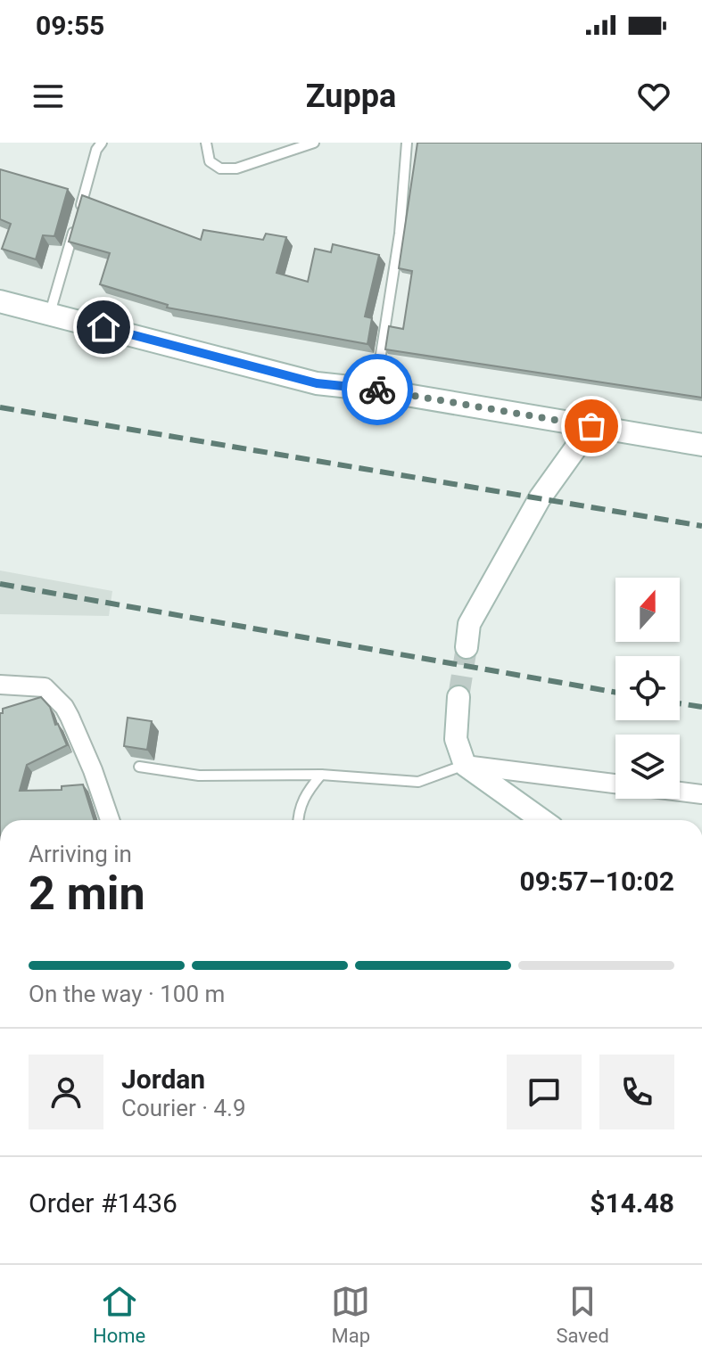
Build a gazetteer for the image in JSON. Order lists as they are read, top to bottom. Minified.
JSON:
{"north":"top","page":{"status":"09:55","header":"Zuppa","heading":["2 min","Arriving in","09:57–10:02"],"panel":["Jordan","Courier · 4.9","Order #1436","$14.48"],"bar":"On the way · 100 m","tabs":["Home","Map","Saved"]}}
